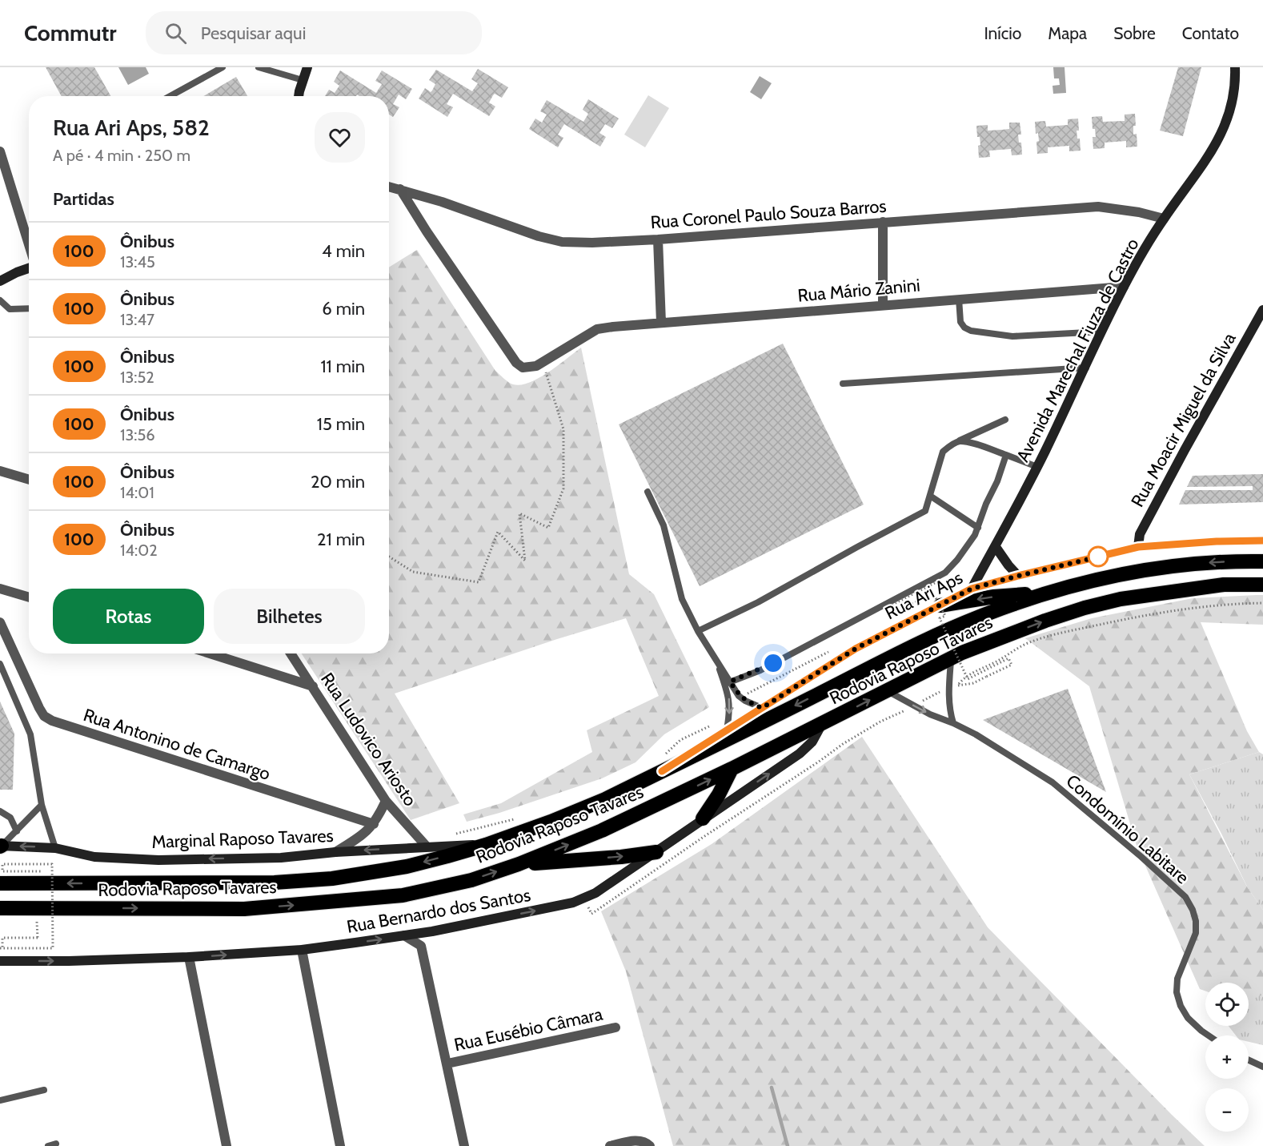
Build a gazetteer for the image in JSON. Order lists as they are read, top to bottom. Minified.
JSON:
{"streets":{"highway":["Rodovia Raposo Tavares"],"street":["Rua Coronel Paulo Souza Barros","Rua Mário Zanini","Avenida Marechal Fiuza de Castro","Rua Moacir Miguel da Silva","Rua Ari Aps","Rua Ludovico Ariosto","Rua Antonino de Camargo","Marginal Raposo Tavares","Rua Bernardo dos Santos","Rua Eusébio Câmara"],"lane":["Condomínio Labitare"]},"crossings":[["Rua Coronel Paulo Souza Barros","Avenida Marechal Fiuza de Castro"],["Rua Mário Zanini","Avenida Marechal Fiuza de Castro"],["Avenida Marechal Fiuza de Castro","Rua Ari Aps"],["Rua Moacir Miguel da Silva","Rua Ari Aps"],["Rua Ari Aps","Rodovia Raposo Tavares"],["Rodovia Raposo Tavares","Condomínio Labitare"],["Rodovia Raposo Tavares","Marginal Raposo Tavares"],["Rodovia Raposo Tavares","Rua Bernardo dos Santos"],["Rua Ludovico Ariosto","Marginal Raposo Tavares"]],"one_way":["Marginal Raposo Tavares","Rua Bernardo dos Santos"],"lines":["bus line 100"],"page":{"header":"Commutr","search":"Pesquisar aqui","nav":["Início","Mapa","Sobre","Contato"],"heading":[["Rua Ari Aps, 582","A pé · 4 min · 250 m"],"Partidas"],"list":[{"mark":"100","name":"Ônibus","note":"13:45","value":"4 min"},{"mark":"100","name":"Ônibus","note":"13:47","value":"6 min"},{"mark":"100","name":"Ônibus","note":"13:52","value":"11 min"},{"mark":"100","name":"Ônibus","note":"13:56","value":"15 min"},{"mark":"100","name":"Ônibus","note":"14:01","value":"20 min"},{"mark":"100","name":"Ônibus","note":"14:02","value":"21 min"}],"buttons":["Rotas","Bilhetes"],"map_buttons":["+","−"]}}
